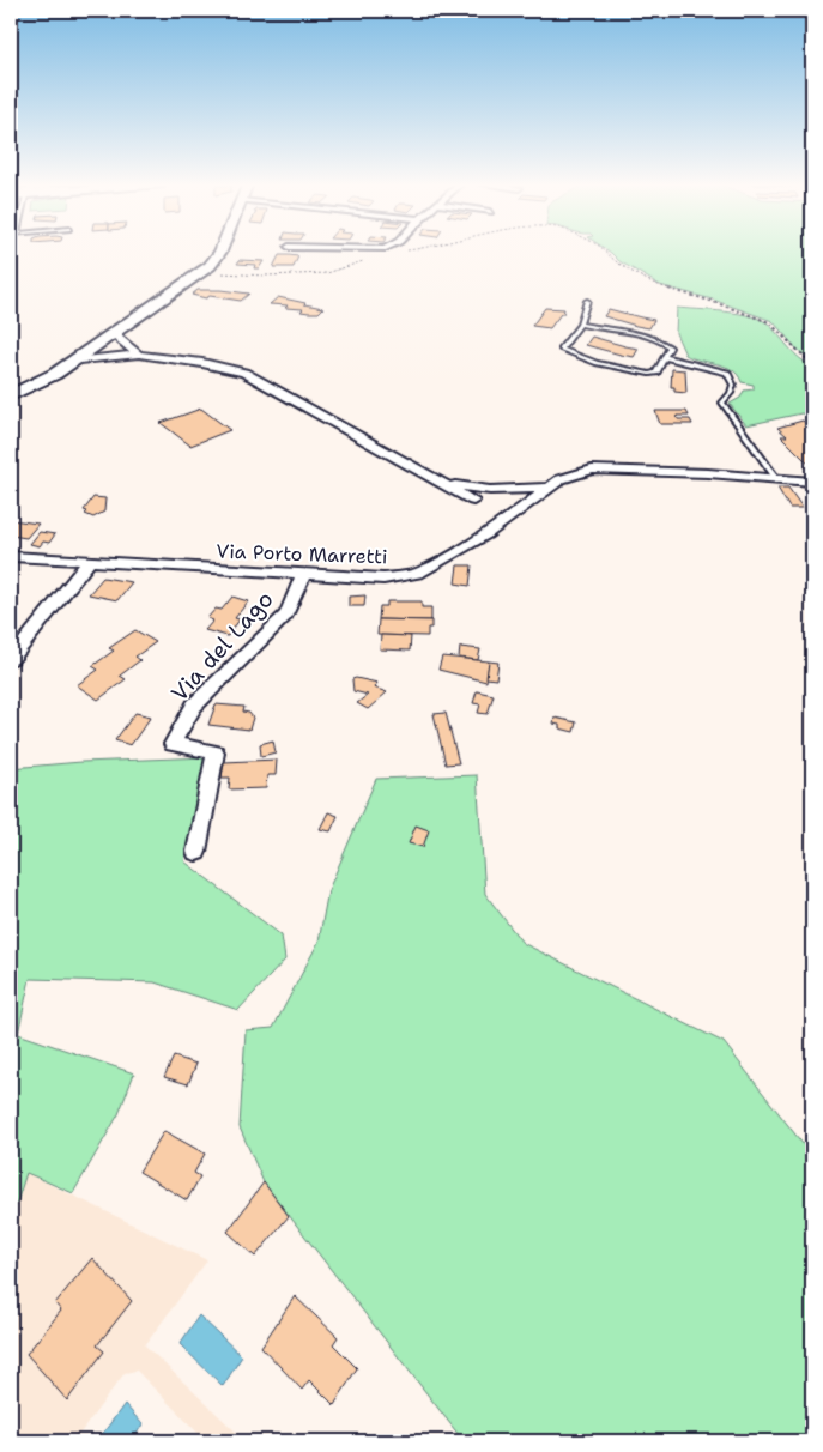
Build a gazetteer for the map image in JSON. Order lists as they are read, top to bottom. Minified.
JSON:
{"streets":{"street":["Via Porto Marretti","Via del Lago"]},"crossings":[["Via Porto Marretti","Via del Lago"]]}
